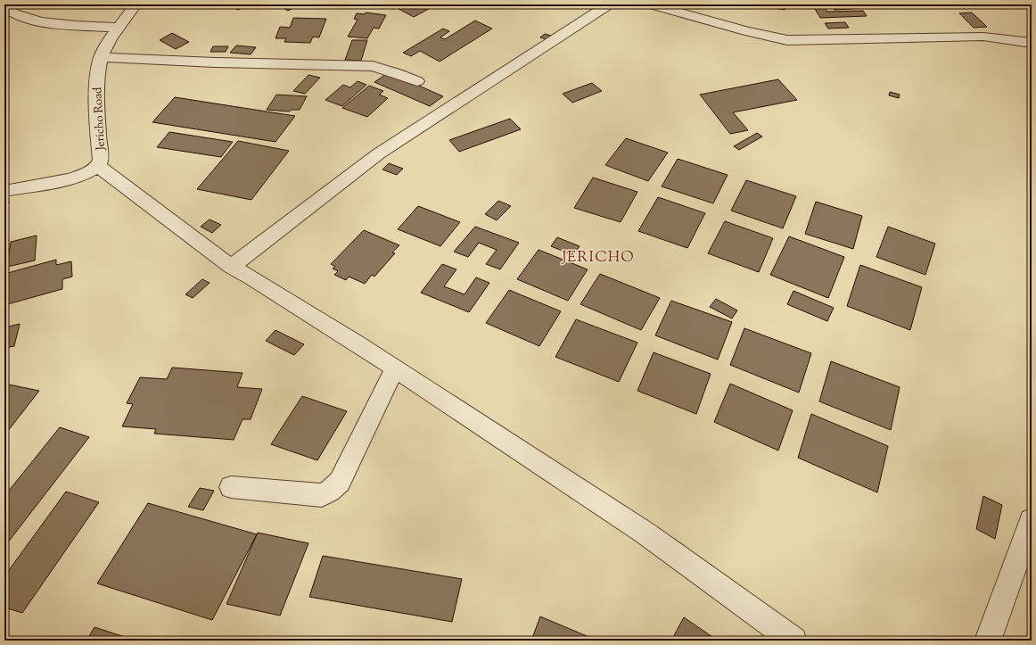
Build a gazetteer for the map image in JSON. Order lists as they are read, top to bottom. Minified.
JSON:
{"streets":{"street":["Jericho Road"]},"districts":["JERICHO"]}
